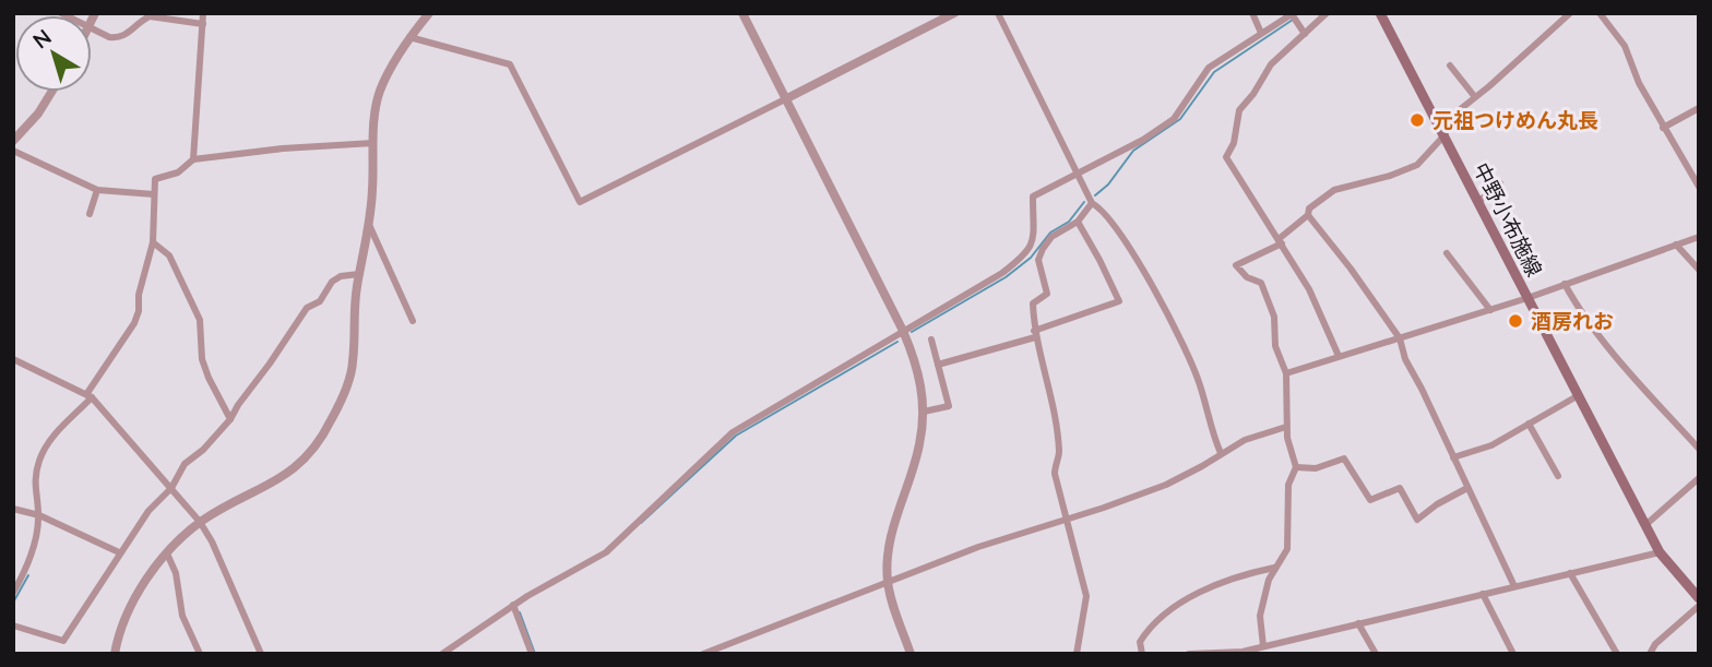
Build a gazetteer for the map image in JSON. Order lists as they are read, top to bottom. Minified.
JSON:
{"streets":{"main road":["中野小布施線"]},"places":["元祖つけめん丸長","酒房れお"],"north":"top left"}
